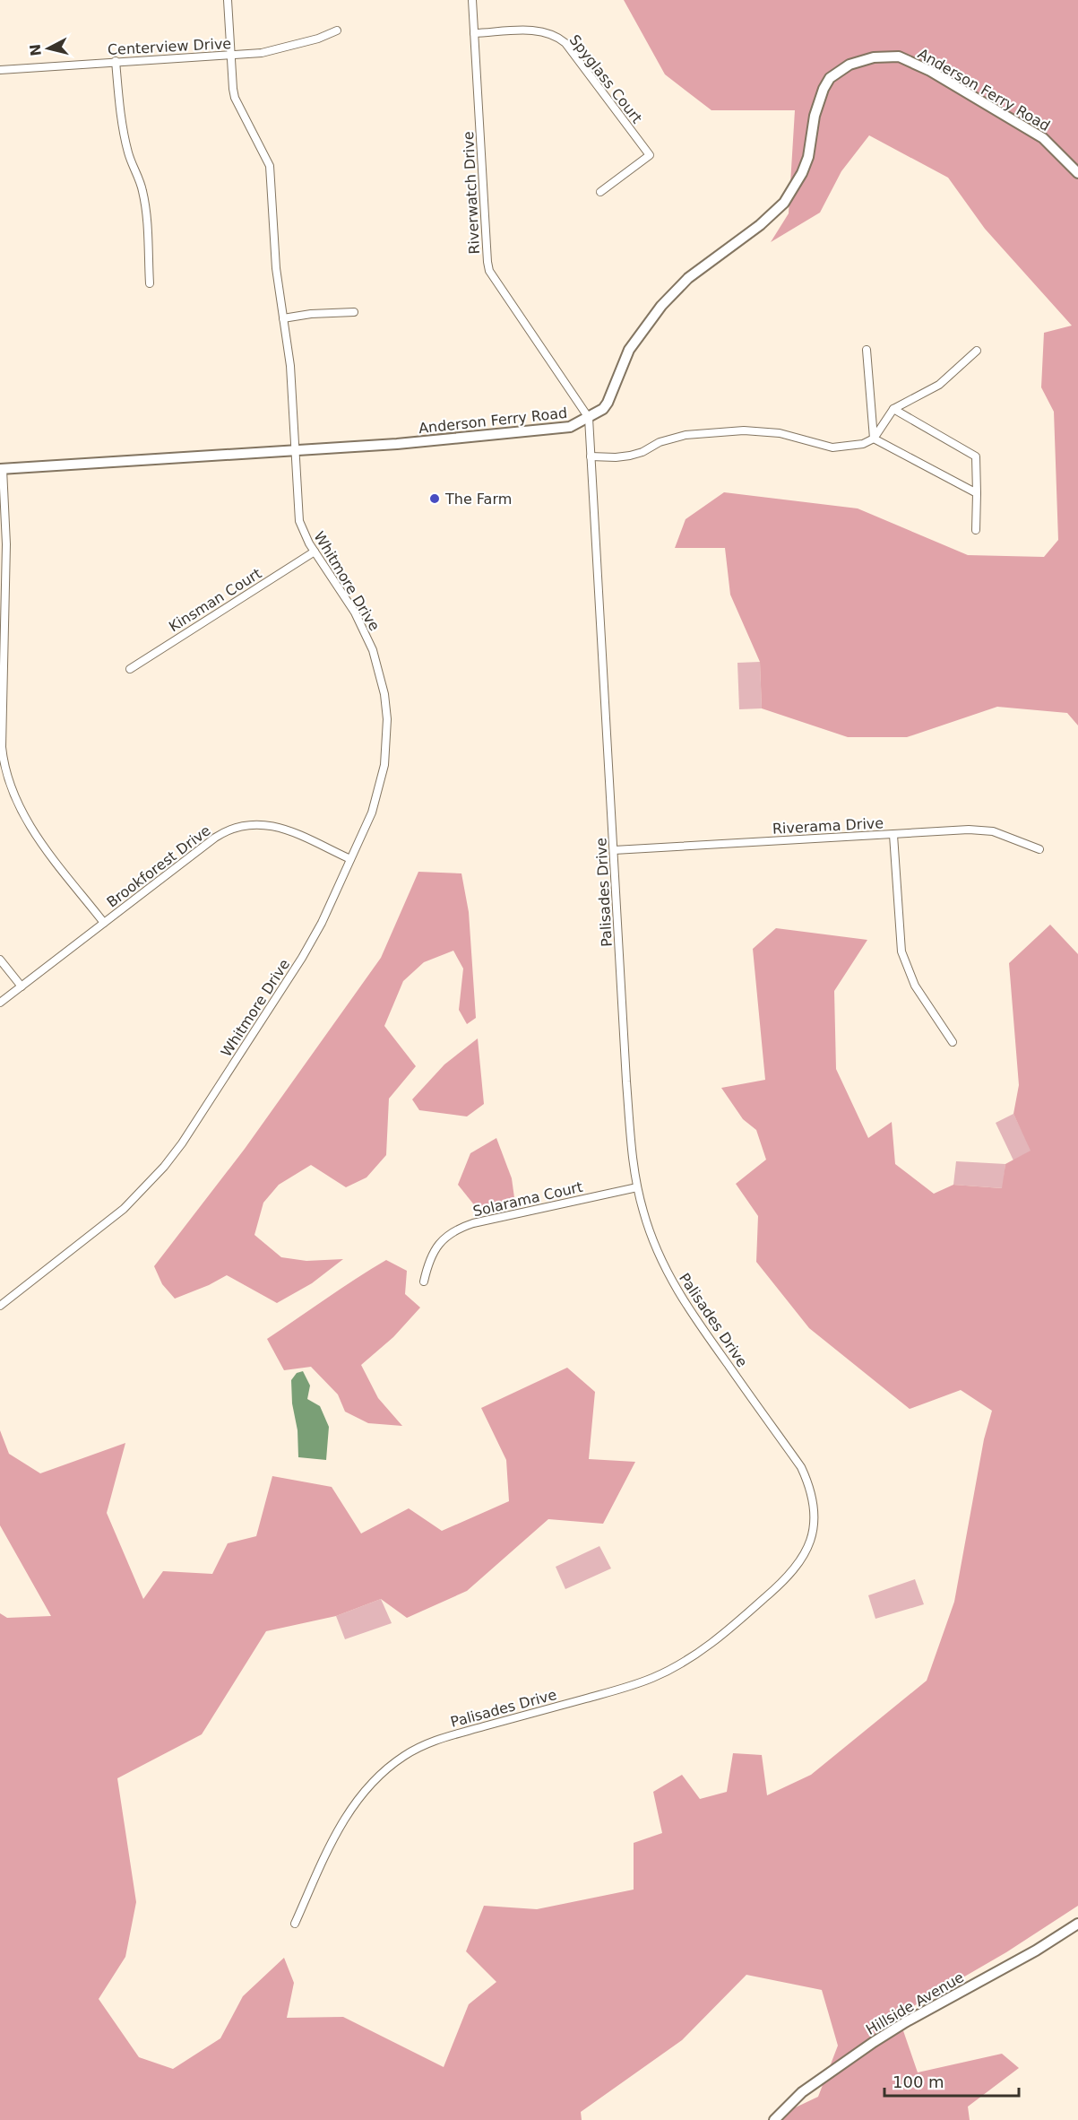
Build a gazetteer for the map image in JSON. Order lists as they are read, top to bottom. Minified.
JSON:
{"streets":{"street":["Centerview Drive","Spyglass Court","Anderson Ferry Road","Riverwatch Drive","Whitmore Drive","Kinsman Court","Riverama Drive","Brookforest Drive","Palisades Drive","Solarama Court","Hillside Avenue"]},"crossings":[["Centerview Drive","Whitmore Drive"],["Spyglass Court","Riverwatch Drive"],["Anderson Ferry Road","Riverwatch Drive"],["Anderson Ferry Road","Whitmore Drive"],["Anderson Ferry Road","Palisades Drive"],["Riverwatch Drive","Palisades Drive"],["Whitmore Drive","Kinsman Court"],["Whitmore Drive","Brookforest Drive"],["Riverama Drive","Palisades Drive"],["Palisades Drive","Solarama Court"]],"places":["The Farm"],"scale_bar":"100 m","north":"left"}
